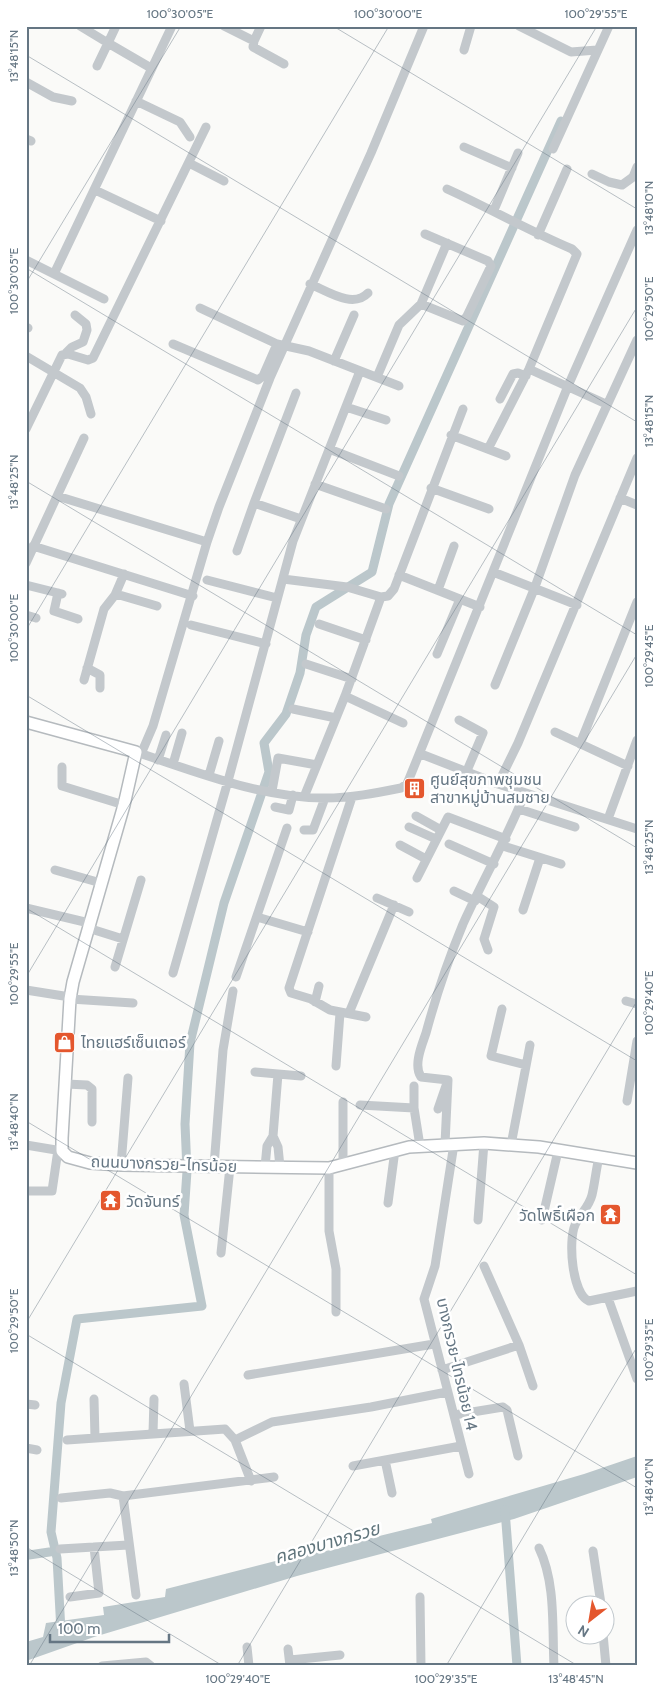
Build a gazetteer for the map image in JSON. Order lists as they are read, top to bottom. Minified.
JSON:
{"streets":{"main road":["ถนนบางกรวย-ไทรน้อย"],"street":["บางกรวย-ไทรน้อย 14"]},"crossings":[["ถนนบางกรวย-ไทรน้อย","บางกรวย-ไทรน้อย 14"]],"water":["คลองบางกรวย"],"places":{"building":["ศูนย์สุขภาพชุมชน สาขาหมู่บ้านสมชาย"],"shop":["ไทยแฮร์เซ็นเตอร์"],"temple":["วัดจันทร์","วัดโพธิ์เผือก"]},"scale_bar":"100 m","north":"bottom left","coordinates":["100°30'05\"E","100°30'00\"E","100°29'55\"E","13°48'15\"N","13°48'10\"N","100°29'50\"E","13°48'25\"N","100°29'45\"E","100°29'40\"E","13°48'40\"N","100°29'35\"E","13°48'50\"N","13°48'45\"N"]}
